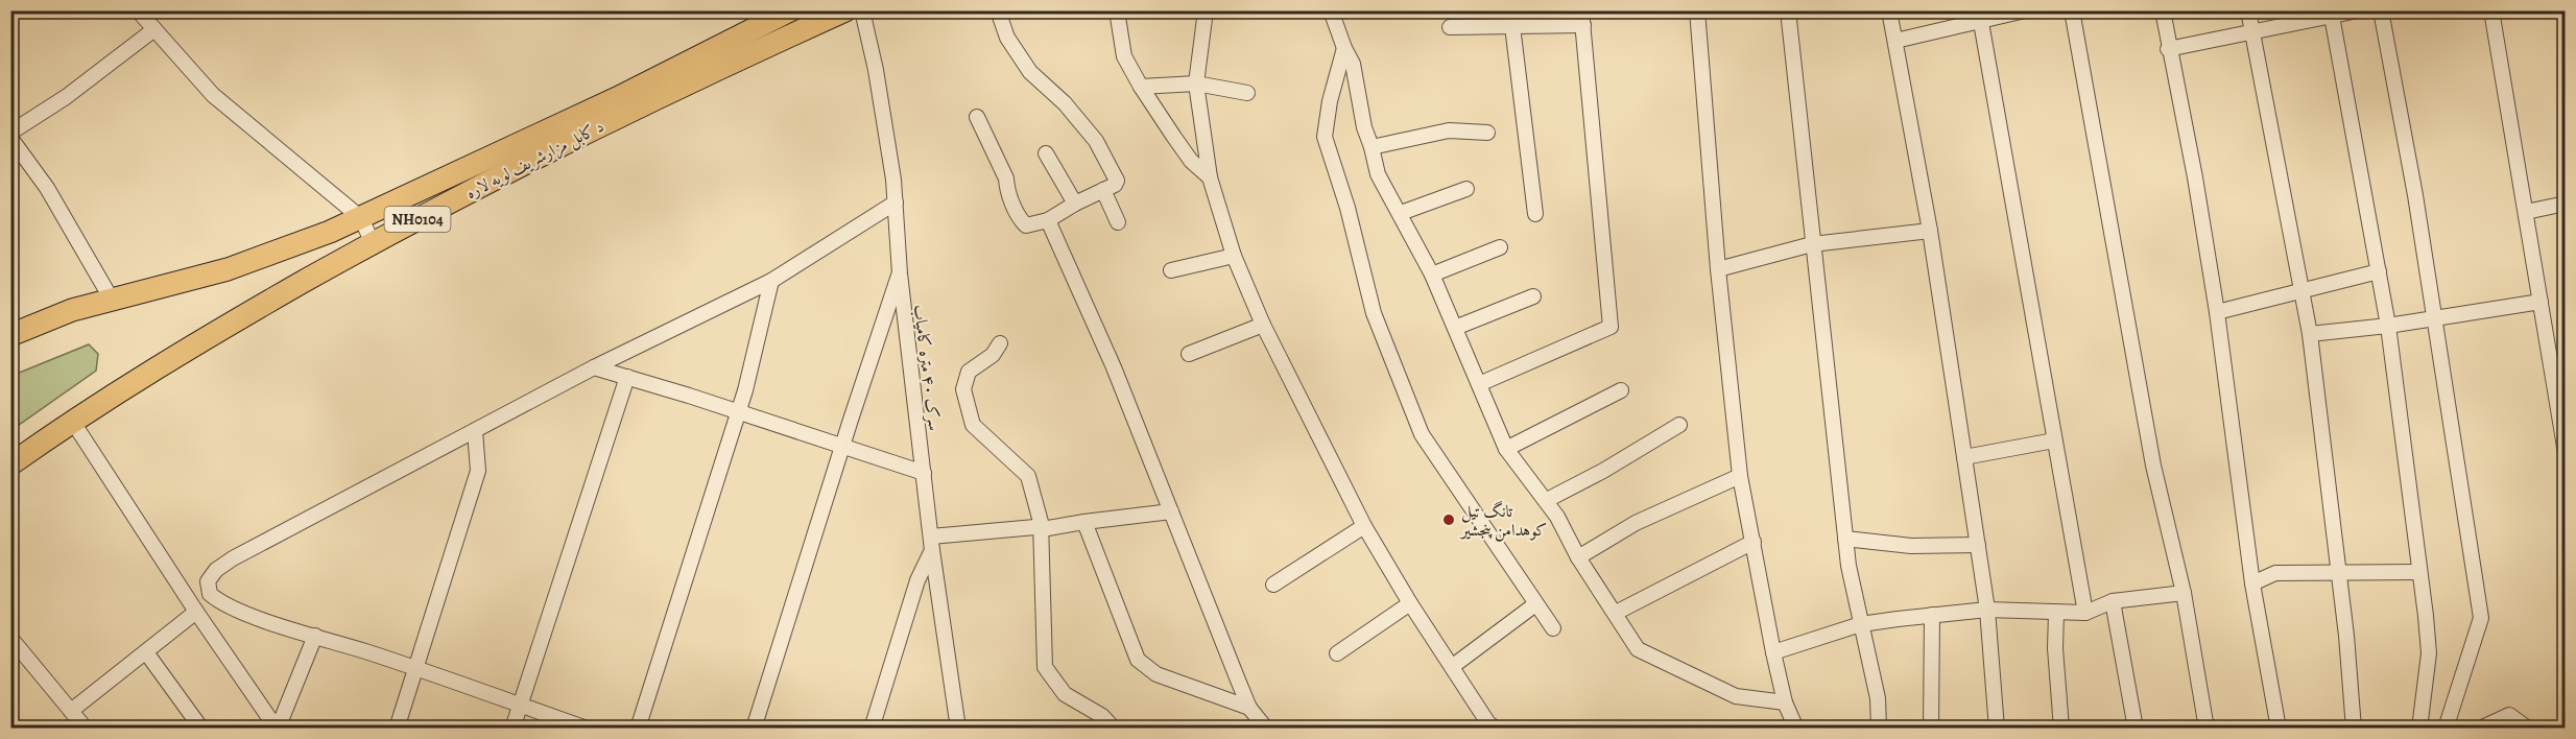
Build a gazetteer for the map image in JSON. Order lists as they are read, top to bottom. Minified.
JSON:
{"streets":{"highway":["د کابل مزارشریف لویه لاره","NH0104"],"street":["سرک ۴۰ متره کامیاب"]},"places":["تانگ تیل کوهدامن پنجشیر"]}
